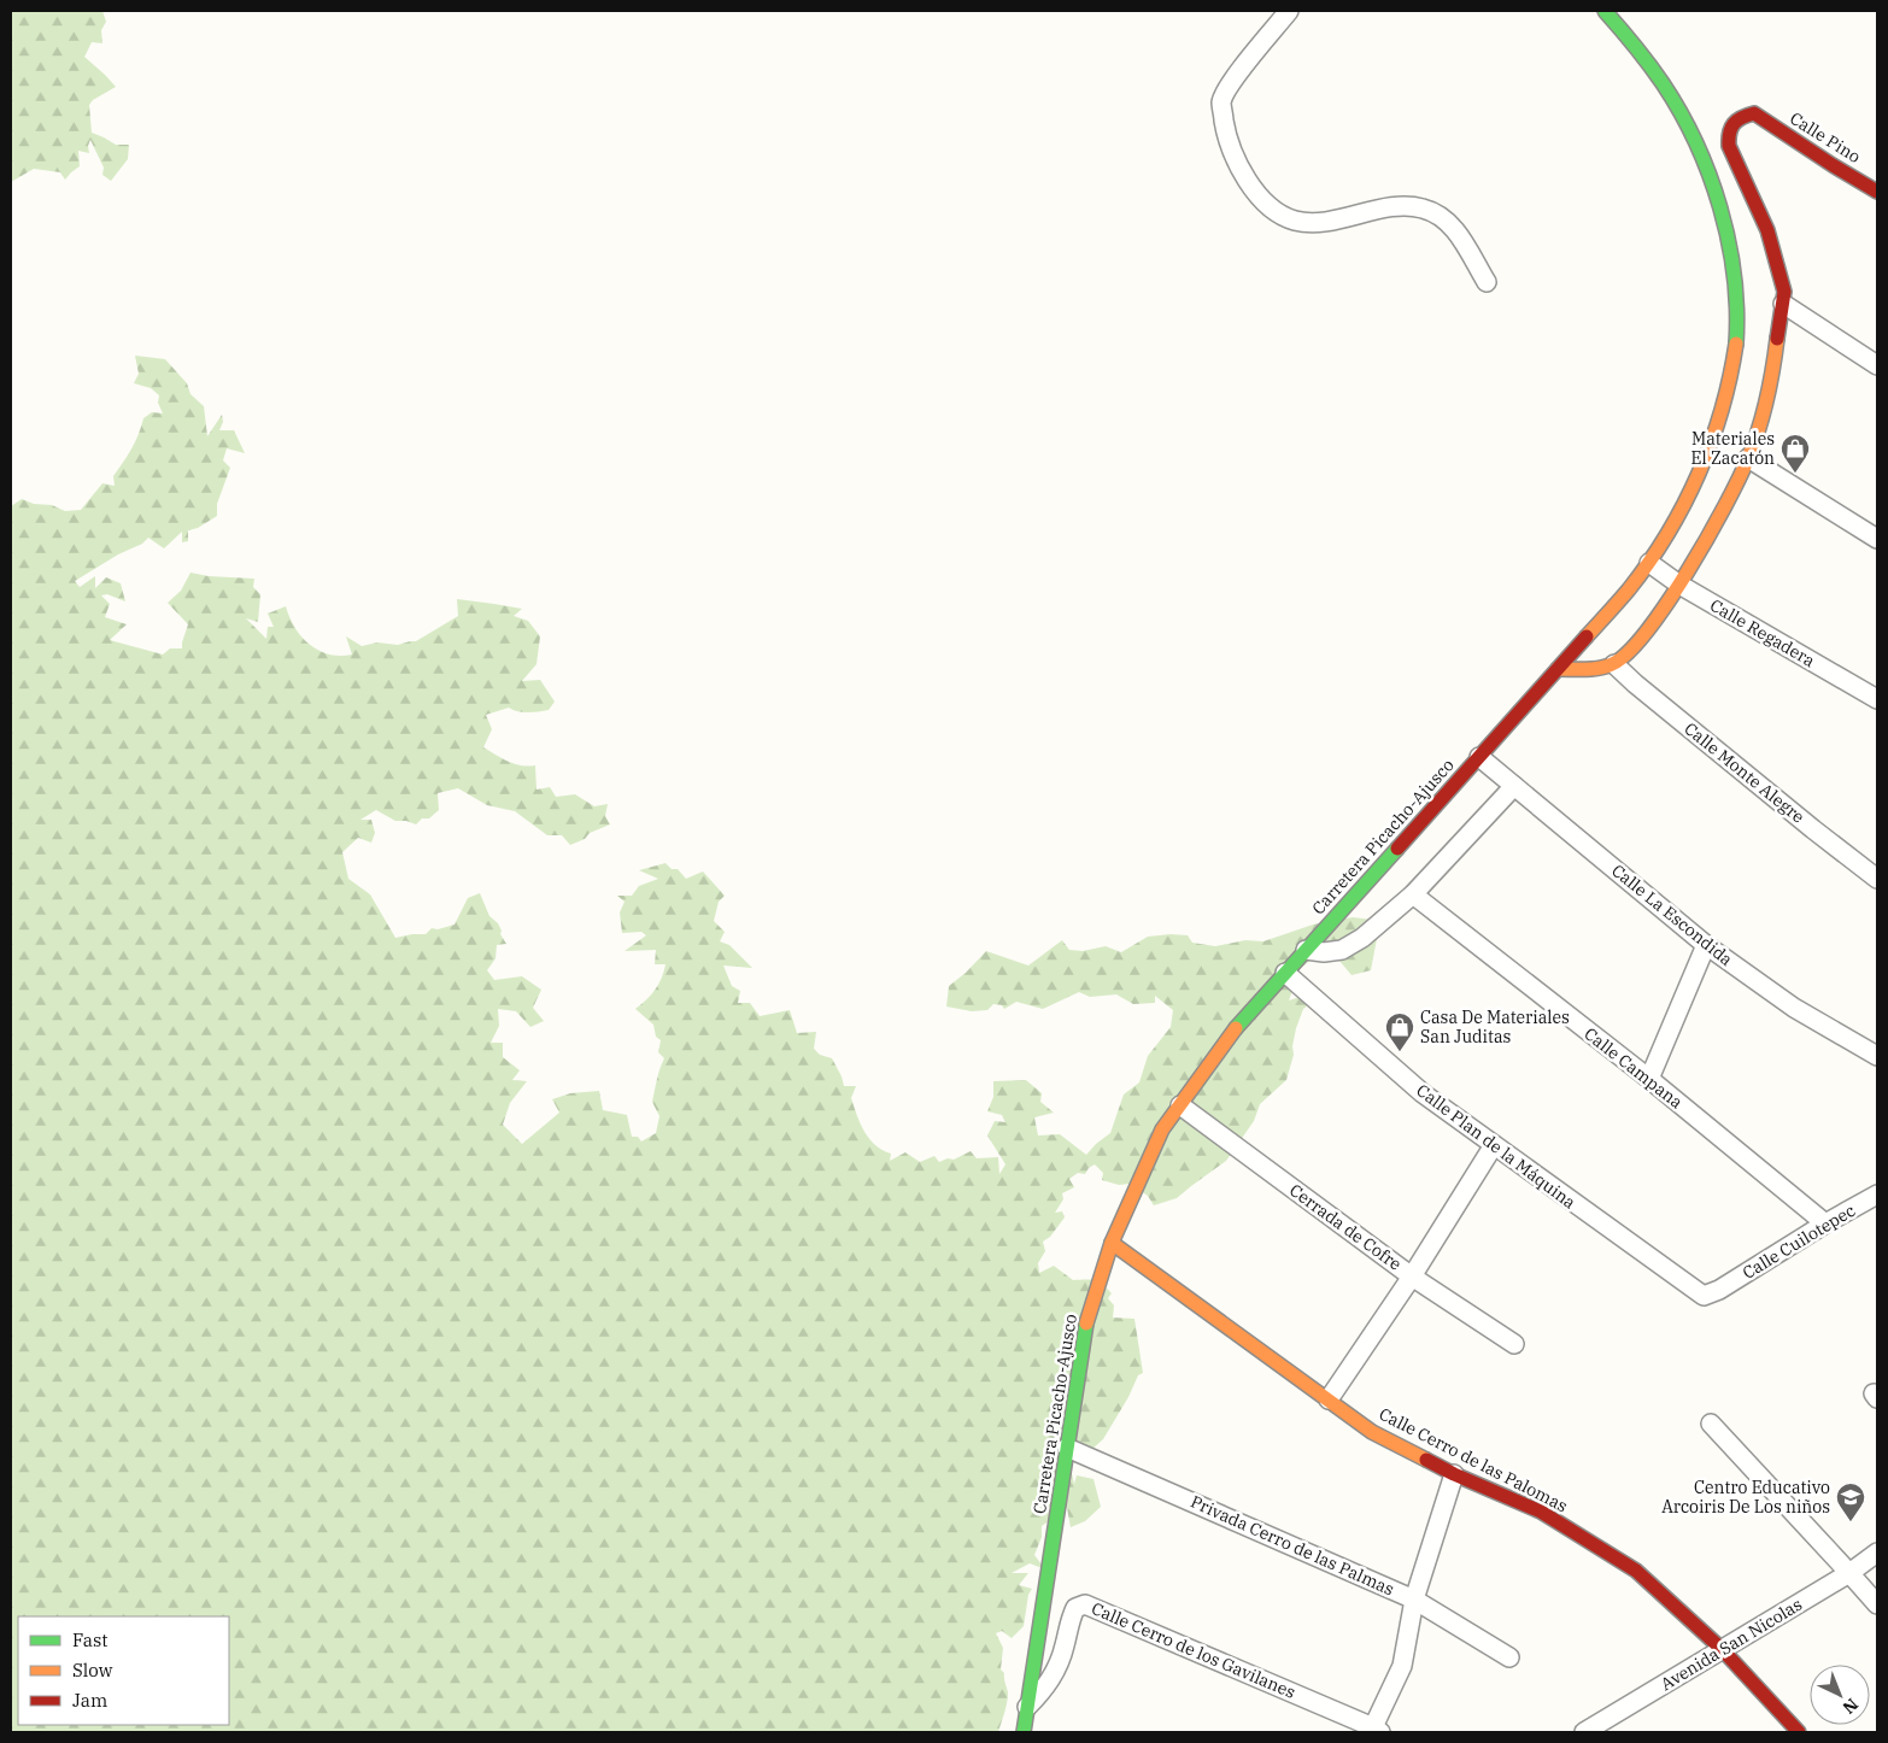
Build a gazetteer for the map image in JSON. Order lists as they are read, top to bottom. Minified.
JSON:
{"streets":{"main road":["Calle Pino","Carretera Picacho-Ajusco","Calle Cerro de las Palomas"],"street":["Calle Regadera","Calle Monte Alegre","Calle La Escondida","Calle Campana","Calle Plan de la Máquina","Cerrada de Cofre","Calle Cuilotepec","Privada Cerro de las Palmas","Avenida San Nicolas","Calle Cerro de los Gavilanes"]},"crossings":[["Calle Regadera","Carretera Picacho-Ajusco"],["Carretera Picacho-Ajusco","Calle La Escondida"],["Carretera Picacho-Ajusco","Calle Plan de la Máquina"],["Carretera Picacho-Ajusco","Cerrada de Cofre"],["Carretera Picacho-Ajusco","Calle Cerro de las Palomas"],["Carretera Picacho-Ajusco","Privada Cerro de las Palmas"],["Carretera Picacho-Ajusco","Calle Cerro de los Gavilanes"],["Calle Campana","Calle Cuilotepec"],["Calle Plan de la Máquina","Calle Cuilotepec"],["Calle Cerro de las Palomas","Avenida San Nicolas"]],"places":{"shop":["Materiales El Zacatón","Casa De Materiales San Juditas"],"school or university":["Centro Educativo Arcoiris De Los niños"]},"legend":["Fast","Slow","Jam"],"north":"bottom right"}
